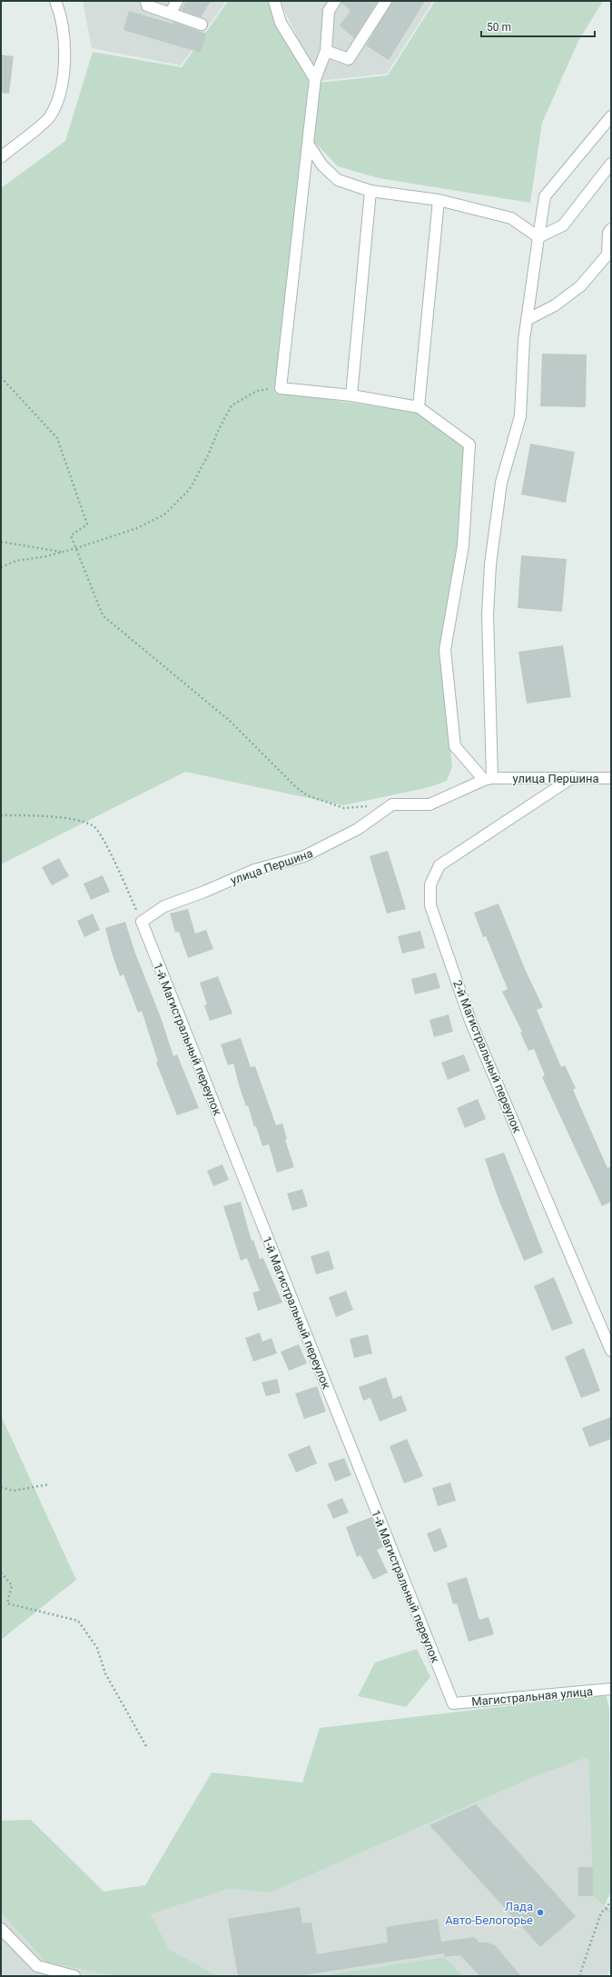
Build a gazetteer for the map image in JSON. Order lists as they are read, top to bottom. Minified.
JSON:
{"streets":{"street":["улица Першина","1-й Магистральный переулок","2-й Магистральный переулок","Магистральная улица"]},"crossings":[["улица Першина","1-й Магистральный переулок"],["улица Першина","2-й Магистральный переулок"],["1-й Магистральный переулок","Магистральная улица"]],"places":["Лада Авто-Белогорье"],"scale_bar":"50 m"}
